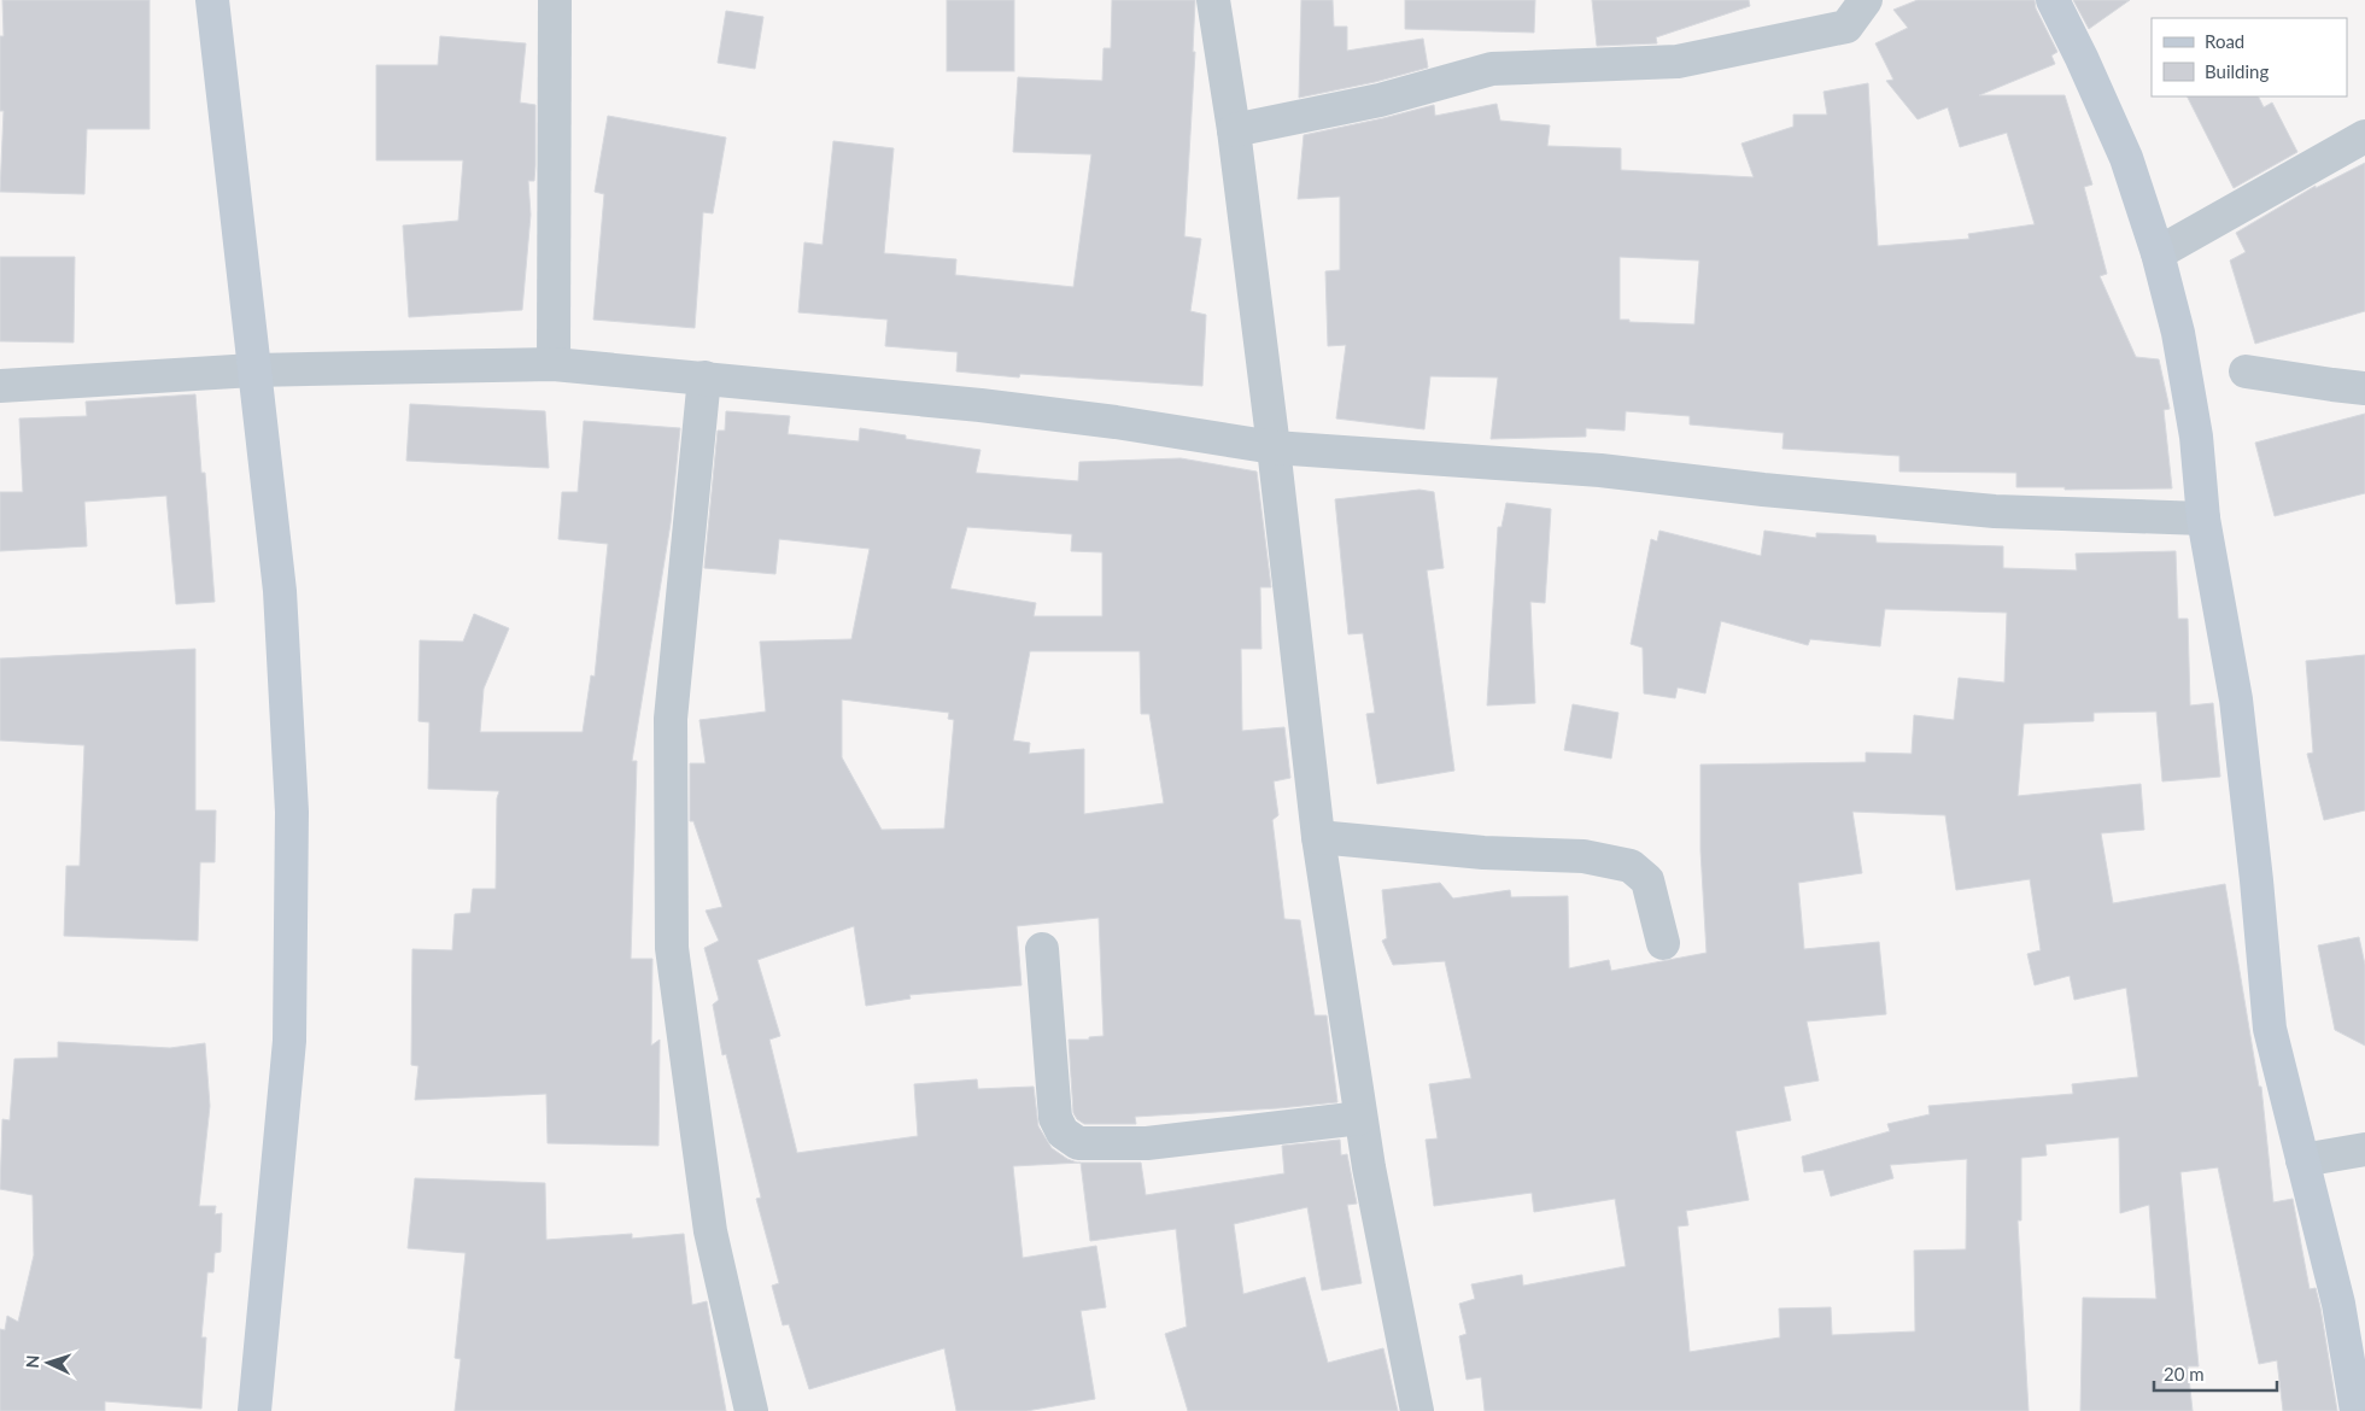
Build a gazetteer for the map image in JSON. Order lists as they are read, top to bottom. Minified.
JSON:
{"legend":["Road","Building"],"scale_bar":"20 m","north":"left"}
